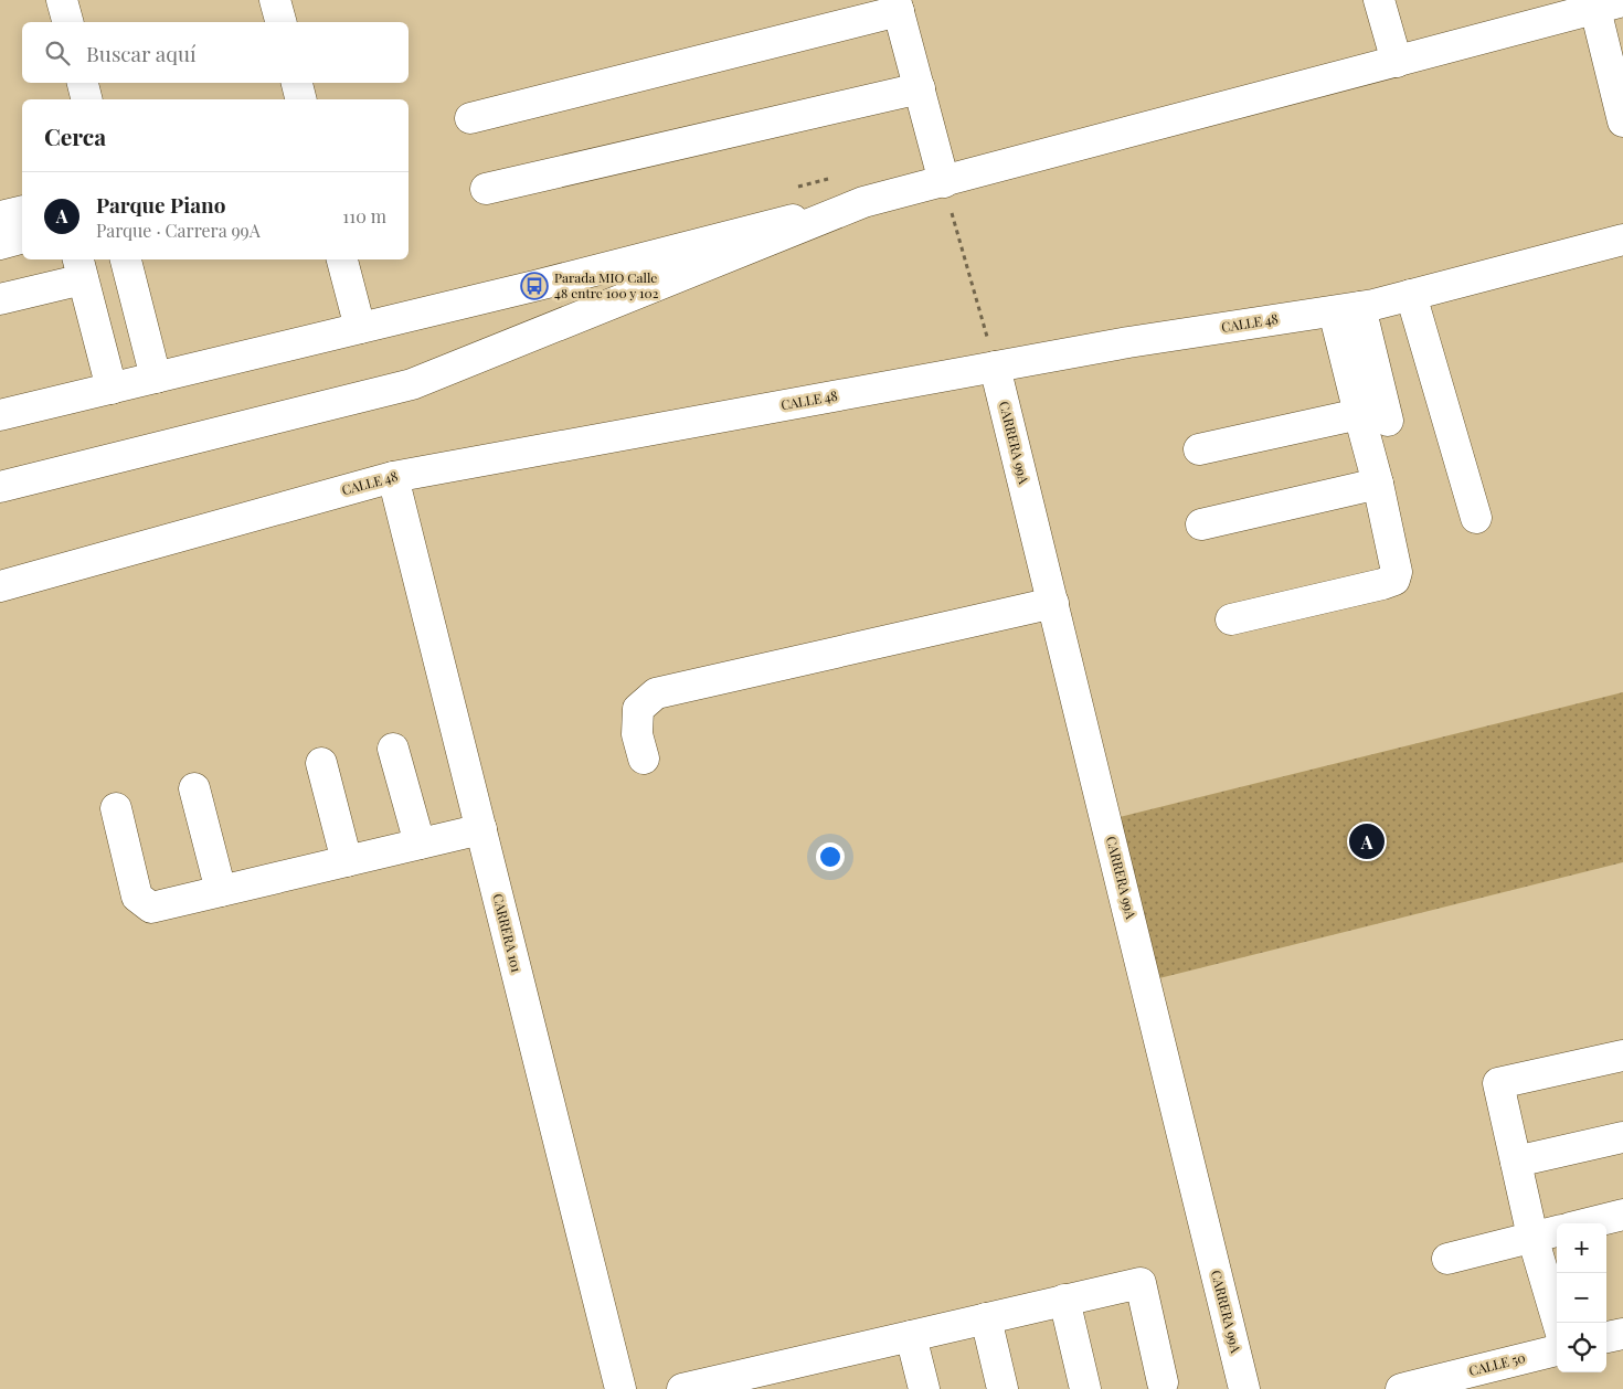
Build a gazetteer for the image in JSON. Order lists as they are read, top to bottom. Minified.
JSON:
{"streets":{"main road":["CALLE 48","CARRERA 99A","CARRERA 101","CALLE 50"]},"crossings":[["CALLE 48","CARRERA 99A"],["CALLE 48","CARRERA 101"]],"places":{"bus stop":["Parada MIO Calle 48 entre 100 y 102"]},"page":{"search":"Buscar aquí","heading":"Cerca","list":[{"mark":"A","name":"Parque Piano","note":"Parque · Carrera 99A","value":"110 m"}],"pins":"A","map_buttons":["+","−"]}}
